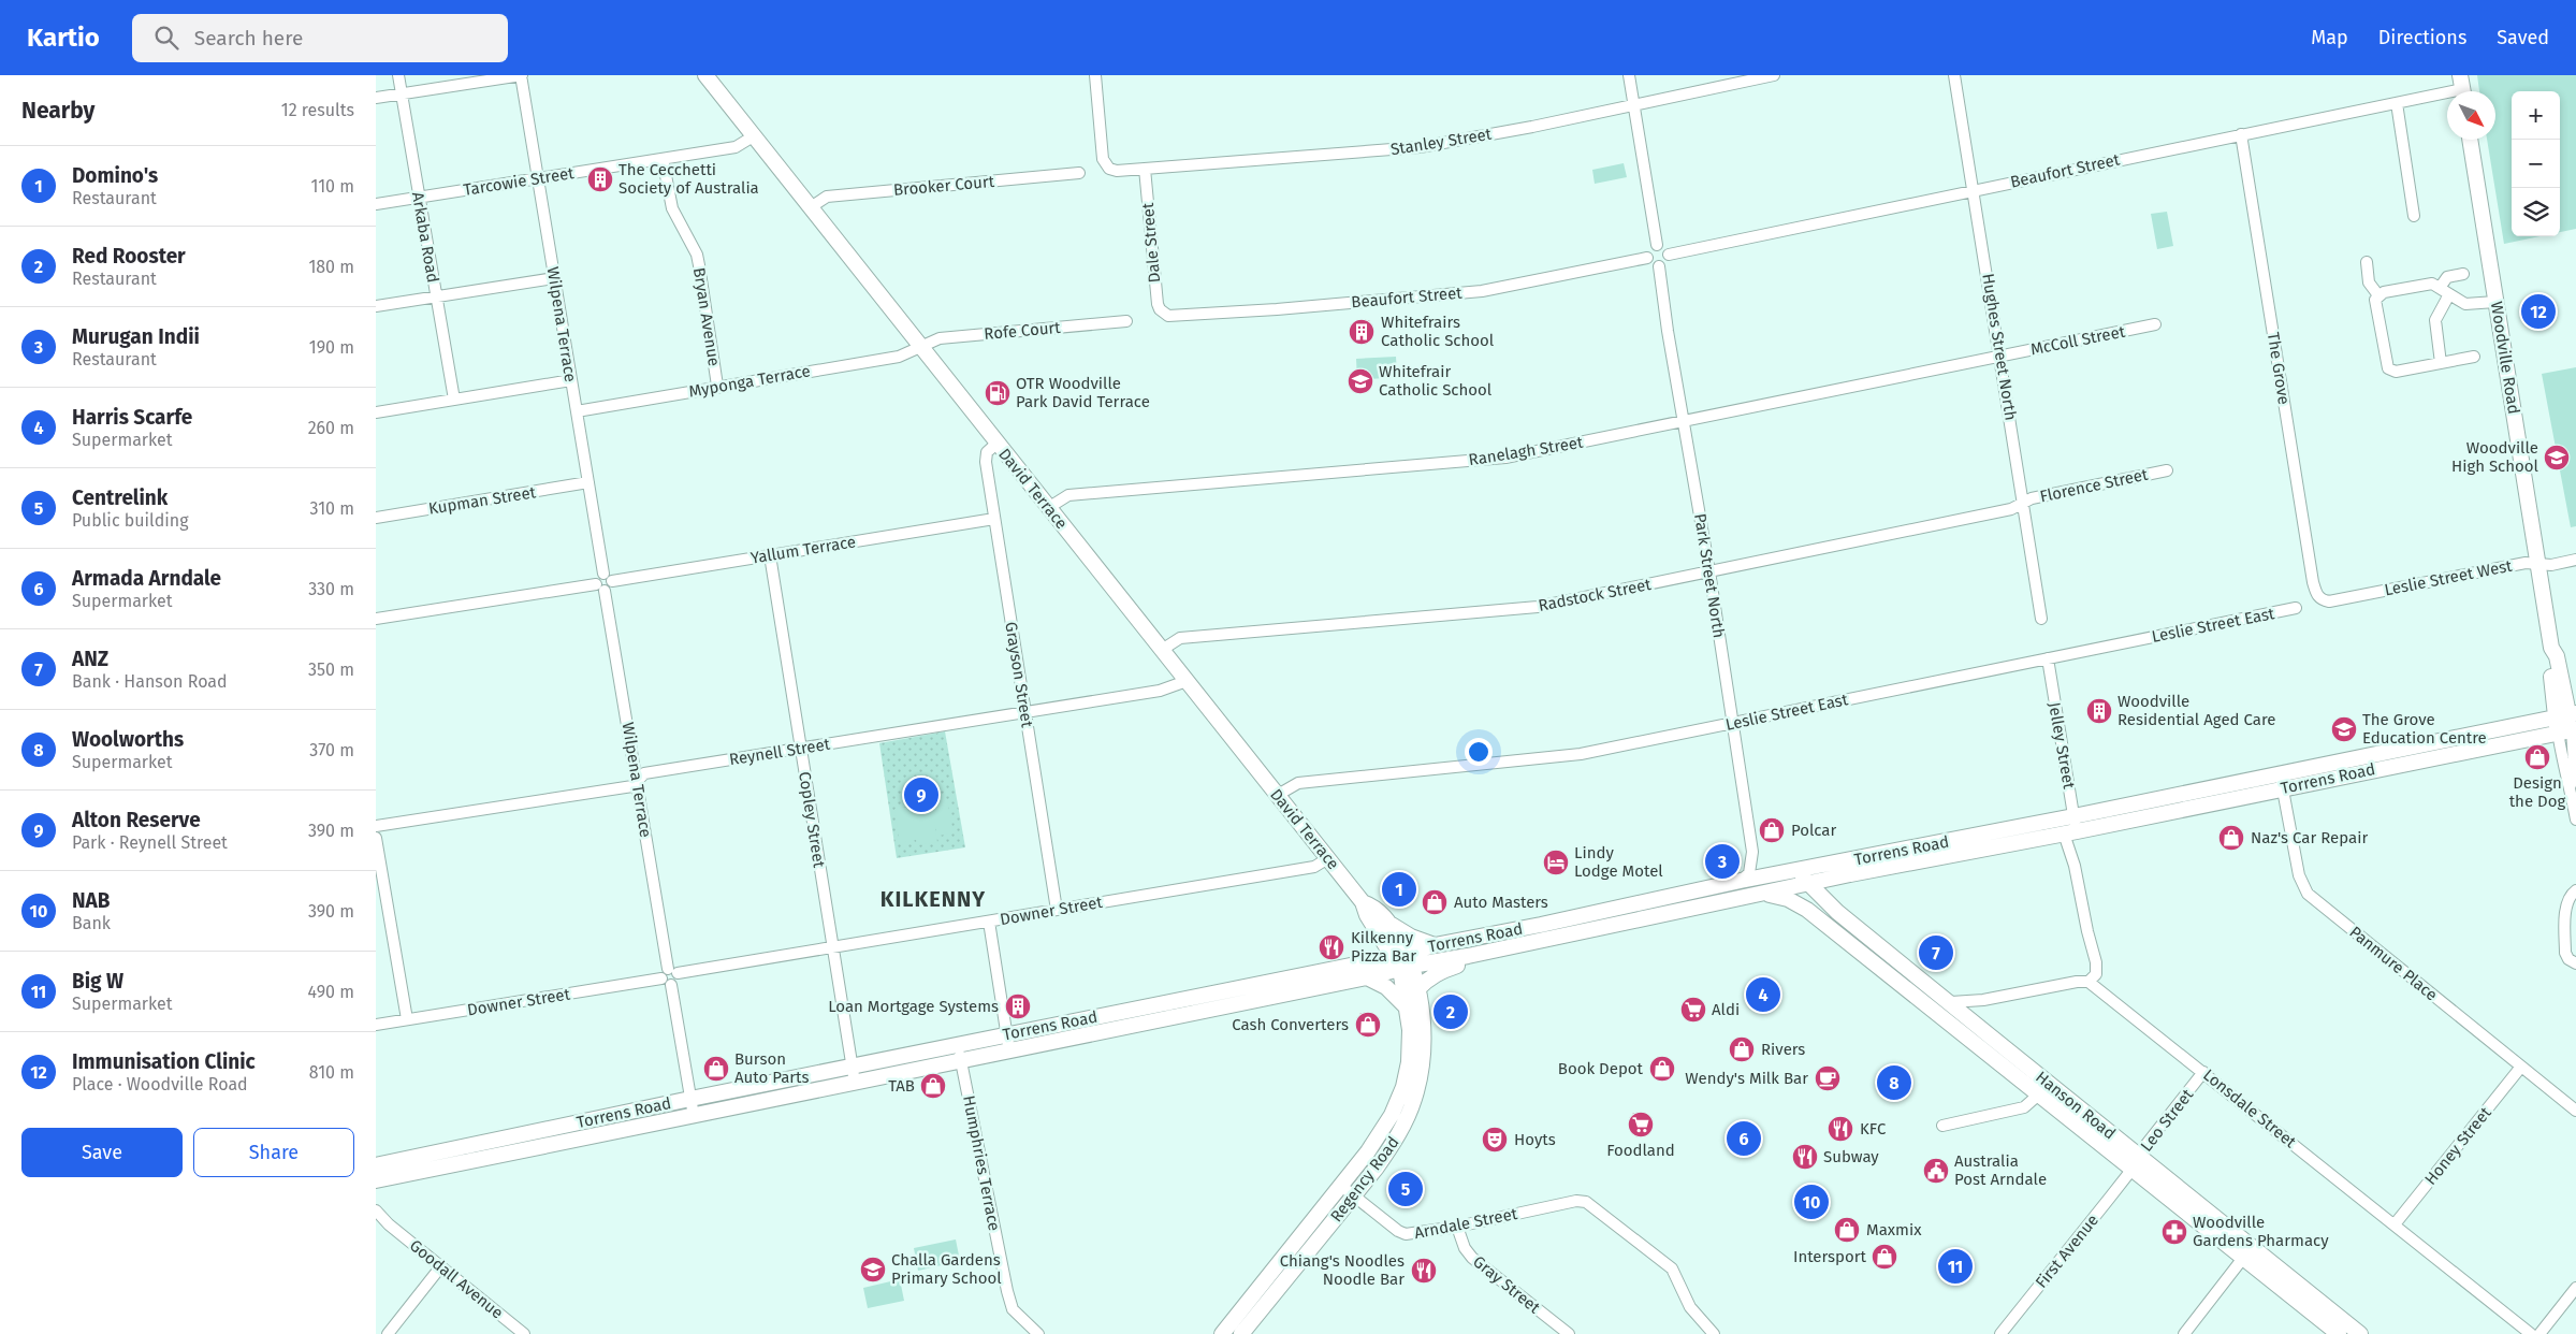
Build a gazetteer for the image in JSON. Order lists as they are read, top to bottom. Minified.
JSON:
{"streets":{"main road":["Woodville Road","David Terrace","Torrens Road","Hanson Road","Regency Road"],"street":["Stanley Street","Beaufort Street","Tarcowie Street","Brooker Court","Arkaba Road","Dale Street","Bryan Avenue","Wilpena Terrace","Rofe Court","McColl Street","Hughes Street North","The Grove","Myponga Terrace","Ranelagh Street","Florence Street","Kupman Street","Yallum Terrace","Park Street North","Leslie Street West","Radstock Street","Leslie Street East","Grayson Street","Jelley Street","Reynell Street","Copley Street","Downer Street","Panmure Place","Lonsdale Street","Leo Street","Honey Street","Humphries Terrace","Arndale Street","First Avenue","Goodall Avenue","Gray Street"]},"crossings":[["Stanley Street","Dale Street"],["Beaufort Street","Dale Street"],["Beaufort Street","Hughes Street North"],["Beaufort Street","The Grove"],["Beaufort Street","Park Street North"],["Tarcowie Street","Arkaba Road"],["Tarcowie Street","Bryan Avenue"],["Tarcowie Street","Wilpena Terrace"],["Tarcowie Street","David Terrace"],["Brooker Court","David Terrace"],["Bryan Avenue","Myponga Terrace"],["Wilpena Terrace","Myponga Terrace"],["Wilpena Terrace","Kupman Street"],["Wilpena Terrace","Yallum Terrace"],["Wilpena Terrace","Reynell Street"],["Wilpena Terrace","Downer Street"],["Rofe Court","Myponga Terrace"],["Rofe Court","David Terrace"],["McColl Street","Hughes Street North"],["McColl Street","Ranelagh Street"],["Hughes Street North","Ranelagh Street"],["Hughes Street North","Florence Street"],["Hughes Street North","Radstock Street"],["Woodville Road","Leslie Street West"],["Woodville Road","Torrens Road"],["The Grove","Leslie Street West"],["Myponga Terrace","David Terrace"],["Ranelagh Street","David Terrace"],["Ranelagh Street","Park Street North"],["Florence Street","Radstock Street"],["David Terrace","Radstock Street"],["David Terrace","Leslie Street East"],["David Terrace","Grayson Street"],["David Terrace","Reynell Street"],["David Terrace","Torrens Road"],["David Terrace","Downer Street"],["David Terrace","Regency Road"],["Yallum Terrace","Grayson Street"],["Yallum Terrace","Copley Street"],["Park Street North","Radstock Street"],["Park Street North","Leslie Street East"],["Park Street North","Torrens Road"],["Leslie Street East","Jelley Street"],["Grayson Street","Reynell Street"],["Grayson Street","Downer Street"],["Jelley Street","Torrens Road"],["Reynell Street","Copley Street"],["Torrens Road","Copley Street"],["Torrens Road","Panmure Place"],["Torrens Road","Hanson Road"],["Torrens Road","Humphries Terrace"],["Torrens Road","Regency Road"],["Copley Street","Downer Street"],["Panmure Place","Honey Street"],["Hanson Road","Leo Street"],["Hanson Road","First Avenue"],["Lonsdale Street","Leo Street"],["Lonsdale Street","Honey Street"],["Leo Street","First Avenue"],["Regency Road","Arndale Street"],["Arndale Street","Gray Street"]],"districts":["KILKENNY"],"places":{"building":["The Cecchetti Society of Australia","Whitefrairs Catholic School","Woodville Residential Aged Care","Loan Mortgage Systems"],"school or university":["Whitefrair Catholic School","Woodville High School","The Grove Education Centre","Challa Gardens Primary School"],"fuel station":["OTR Woodville Park David Terrace"],"shop":["Design the Dog","Polcar","Naz's Car Repair","Auto Masters","Cash Converters","Rivers","Burson Auto Parts","Book Depot","TAB","Maxmix","Intersport"],"hotel":["Lindy Lodge Motel"],"restaurant":["Kilkenny Pizza Bar","KFC","Subway","Chiang's Noodles Noodle Bar"],"supermarket":["Aldi","Foodland"],"cafe":["Wendy's Milk Bar"],"theatre":["Hoyts"],"public building":["Australia Post Arndale"],"pharmacy":["Woodville Gardens Pharmacy"]},"north":"bottom right","page":{"header":"Kartio","search":"Search here","nav":["Map","Directions","Saved"],"heading":["Nearby","12 results"],"map_buttons":["+","−"],"list":[{"mark":"1","name":"Domino's","note":"Restaurant","value":"110 m"},{"mark":"2","name":"Red Rooster","note":"Restaurant","value":"180 m"},{"mark":"3","name":"Murugan Indii","note":"Restaurant","value":"190 m"},{"mark":"4","name":"Harris Scarfe","note":"Supermarket","value":"260 m"},{"mark":"5","name":"Centrelink","note":"Public building","value":"310 m"},{"mark":"6","name":"Armada Arndale","note":"Supermarket","value":"330 m"},{"mark":"7","name":"ANZ","note":"Bank · Hanson Road","value":"350 m"},{"mark":"8","name":"Woolworths","note":"Supermarket","value":"370 m"},{"mark":"9","name":"Alton Reserve","note":"Park · Reynell Street","value":"390 m"},{"mark":"10","name":"NAB","note":"Bank","value":"390 m"},{"mark":"11","name":"Big W","note":"Supermarket","value":"490 m"},{"mark":"12","name":"Immunisation Clinic","note":"Place · Woodville Road","value":"810 m"}],"pins":["12","9","3","1","7","4","2","8","6","5","10","11"],"buttons":["Save","Share"]}}
